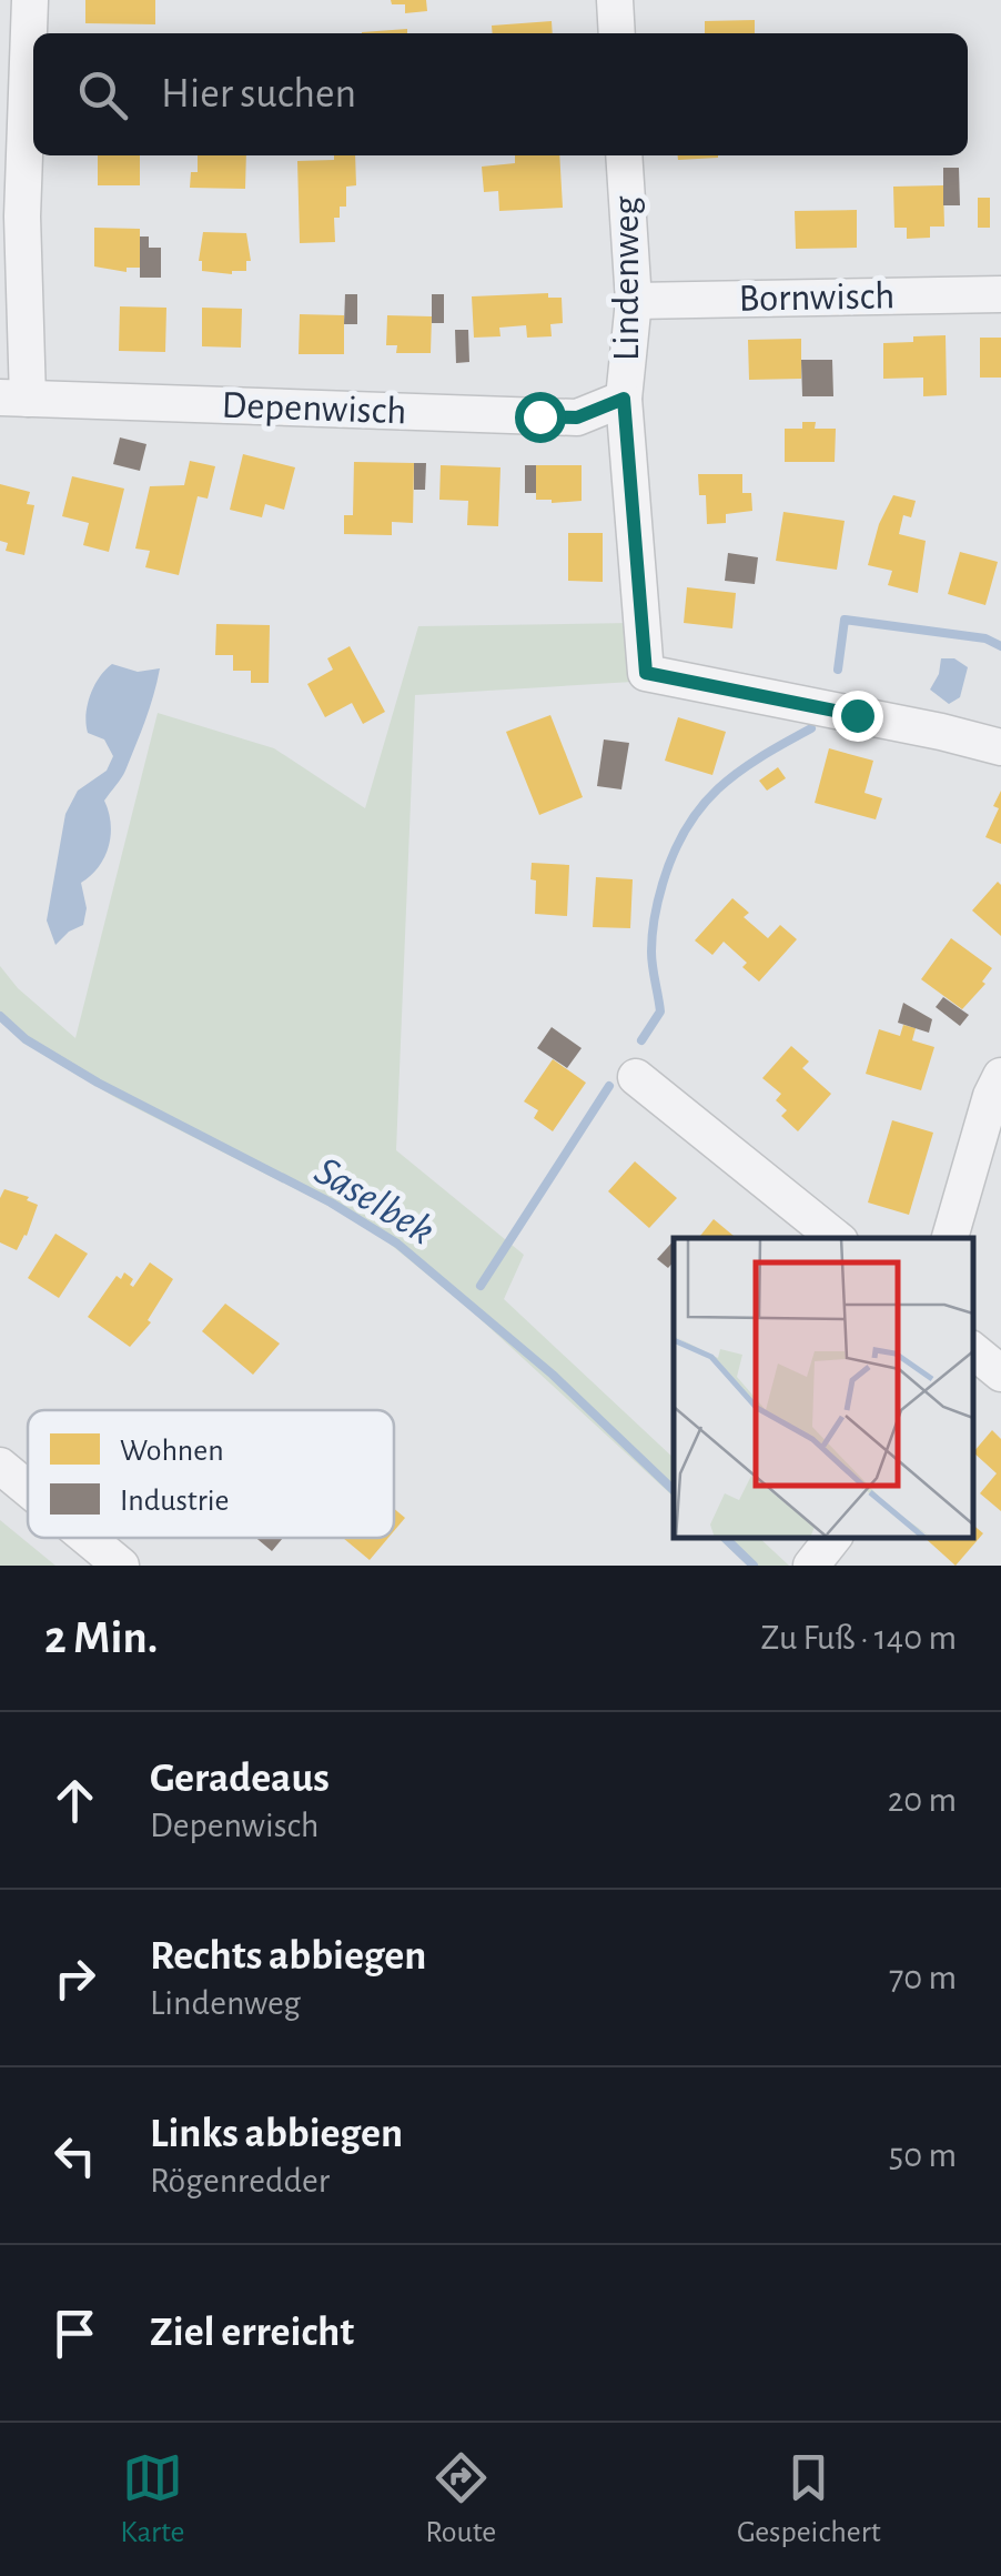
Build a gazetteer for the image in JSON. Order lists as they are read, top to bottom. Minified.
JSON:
{"streets":{"street":["Lindenweg","Bornwisch","Depenwisch"]},"crossings":[["Lindenweg","Bornwisch"],["Lindenweg","Depenwisch"]],"water":["Saselbek"],"legend":["Wohnen","Industrie"],"page":{"search":"Hier suchen","heading":["2 Min.","Zu Fuß · 140 m"],"list":[["Geradeaus","Depenwisch","20 m"],["Rechts abbiegen","Lindenweg","70 m"],["Links abbiegen","Rögenredder","50 m"],"Ziel erreicht"],"nav":["Karte","Route","Gespeichert"]}}
